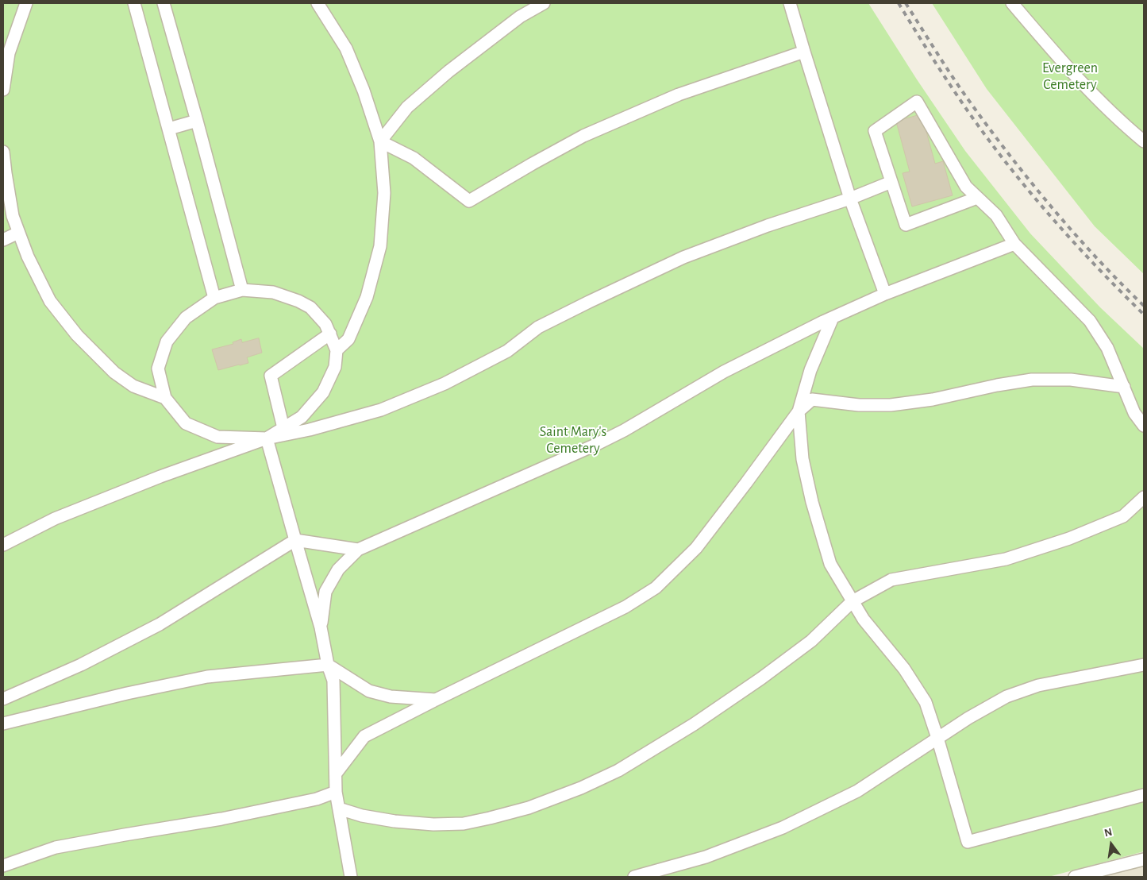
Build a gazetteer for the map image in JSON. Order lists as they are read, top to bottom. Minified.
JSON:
{"parks":["Evergreen Cemetery","Saint Mary's Cemetery"],"north":"top"}
